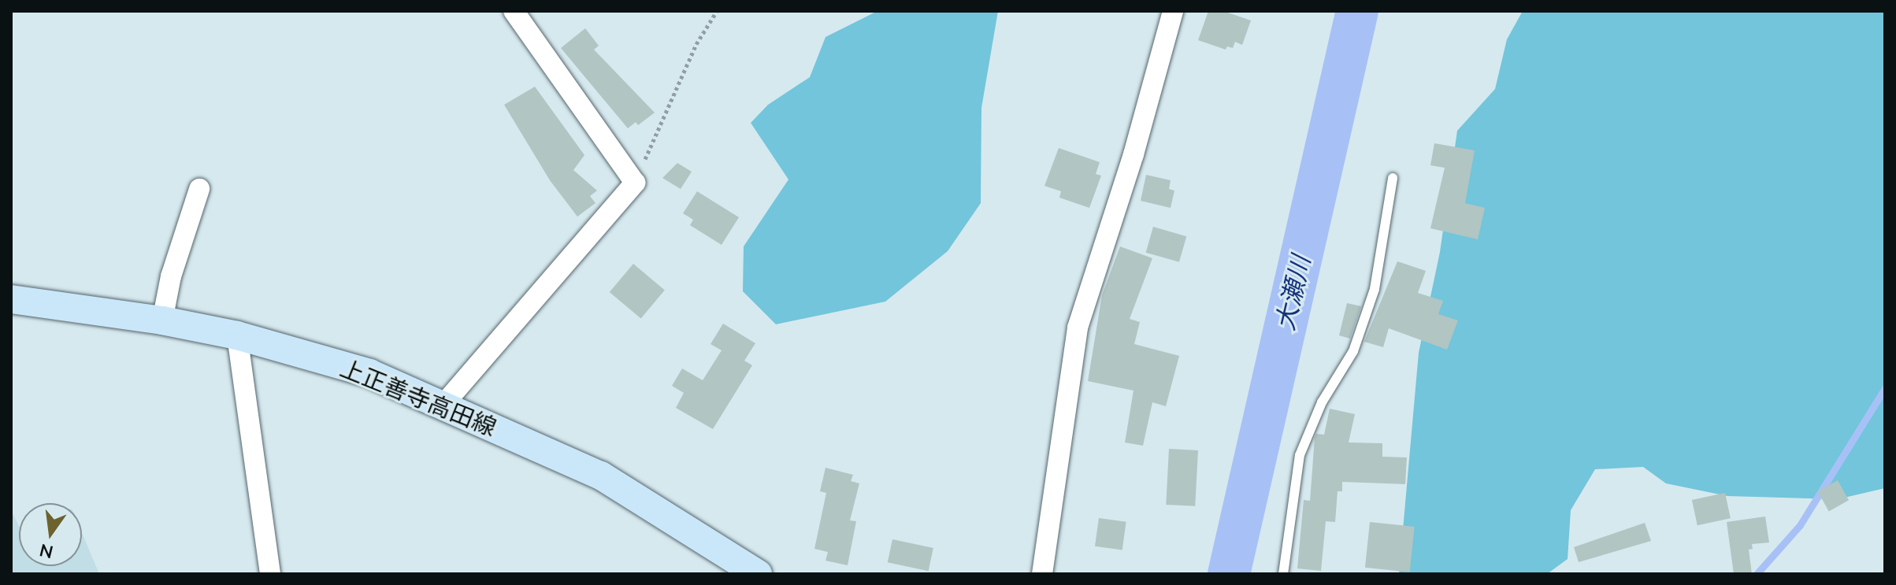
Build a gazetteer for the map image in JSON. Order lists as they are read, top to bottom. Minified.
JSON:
{"streets":{"main road":["上正善寺高田線"]},"water":["大瀬川"],"north":"bottom"}
